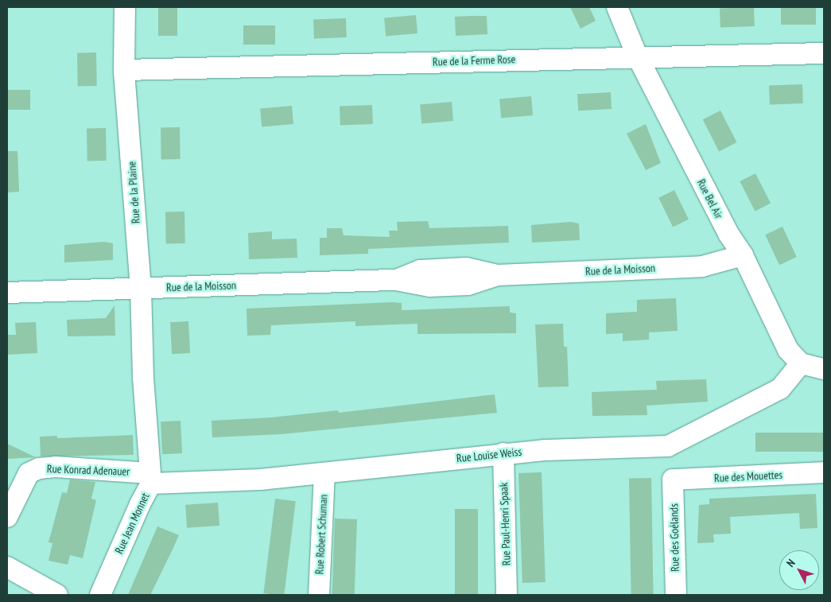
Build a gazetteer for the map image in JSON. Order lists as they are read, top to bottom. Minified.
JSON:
{"streets":{"street":["Rue de la Ferme Rose","Rue de la Plaine","Rue Bel Air","Rue de la Moisson","Rue Louise Weiss","Rue Konrad Adenauer","Rue des Mouettes","Rue Jean Monnet","Rue Paul-Henri Spaak","Rue Robert Schuman","Rue des Goélands"]},"crossings":[["Rue de la Ferme Rose","Rue de la Plaine"],["Rue de la Ferme Rose","Rue Bel Air"],["Rue de la Plaine","Rue de la Moisson"],["Rue de la Plaine","Rue Louise Weiss"],["Rue de la Plaine","Rue Konrad Adenauer"],["Rue de la Plaine","Rue Jean Monnet"],["Rue Bel Air","Rue de la Moisson"],["Rue Bel Air","Rue Louise Weiss"],["Rue Louise Weiss","Rue Konrad Adenauer"],["Rue Louise Weiss","Rue Jean Monnet"],["Rue Louise Weiss","Rue Paul-Henri Spaak"],["Rue Louise Weiss","Rue Robert Schuman"],["Rue Konrad Adenauer","Rue Jean Monnet"],["Rue des Mouettes","Rue des Goélands"]],"north":"top left"}
